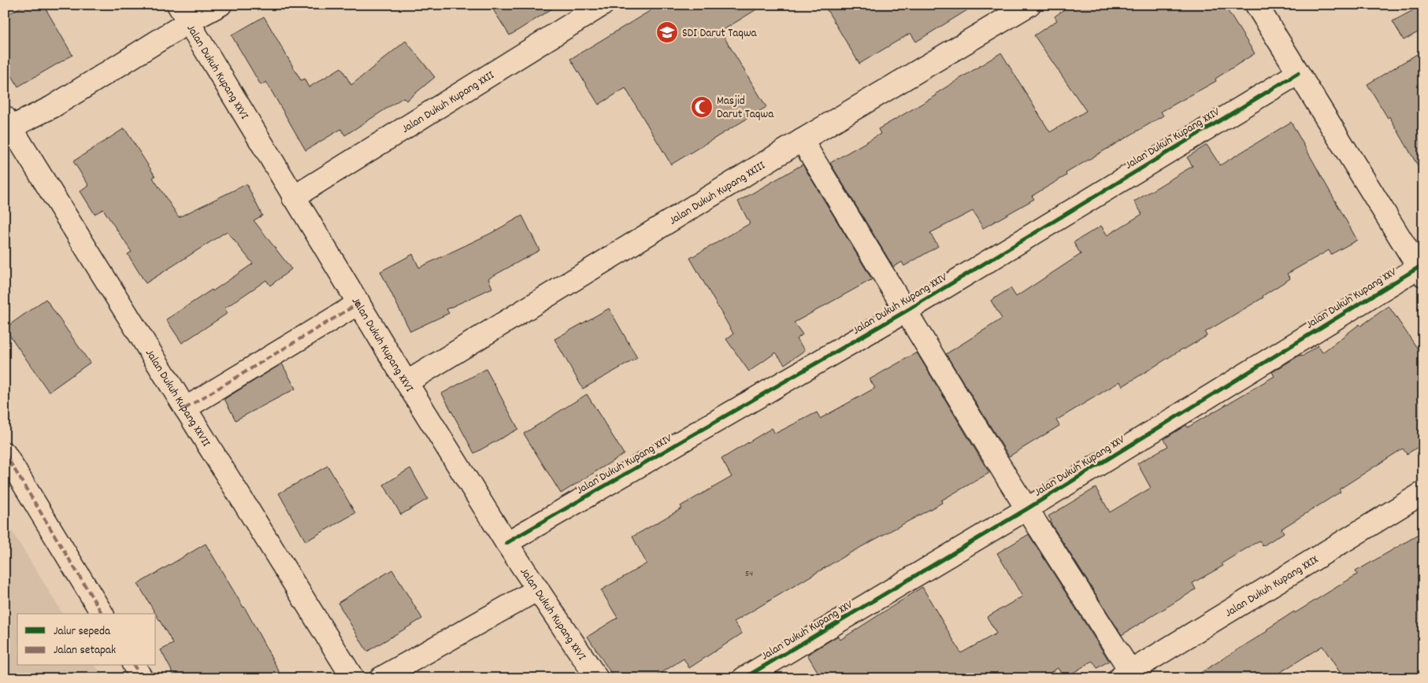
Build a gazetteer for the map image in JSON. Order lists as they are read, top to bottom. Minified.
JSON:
{"streets":{"street":["Jalan Dukuh Kupang XXVI","Jalan Dukuh Kupang XXII","Jalan Dukuh Kupang XXIV","Jalan Dukuh Kupang XXIII","Jalan Dukuh Kupang XXV","Jalan Dukuh Kupang XXVII","Jalan Dukuh Kupang XXIX"]},"crossings":[["Jalan Dukuh Kupang XXVI","Jalan Dukuh Kupang XXII"],["Jalan Dukuh Kupang XXVI","Jalan Dukuh Kupang XXIV"],["Jalan Dukuh Kupang XXVI","Jalan Dukuh Kupang XXIII"]],"places":{"school or university":["SDI Darut Taqwa"],"mosque":["Masjid Darut Taqwa"]},"house_numbers":["54"],"legend":["Jalur sepeda","Jalan setapak"]}
